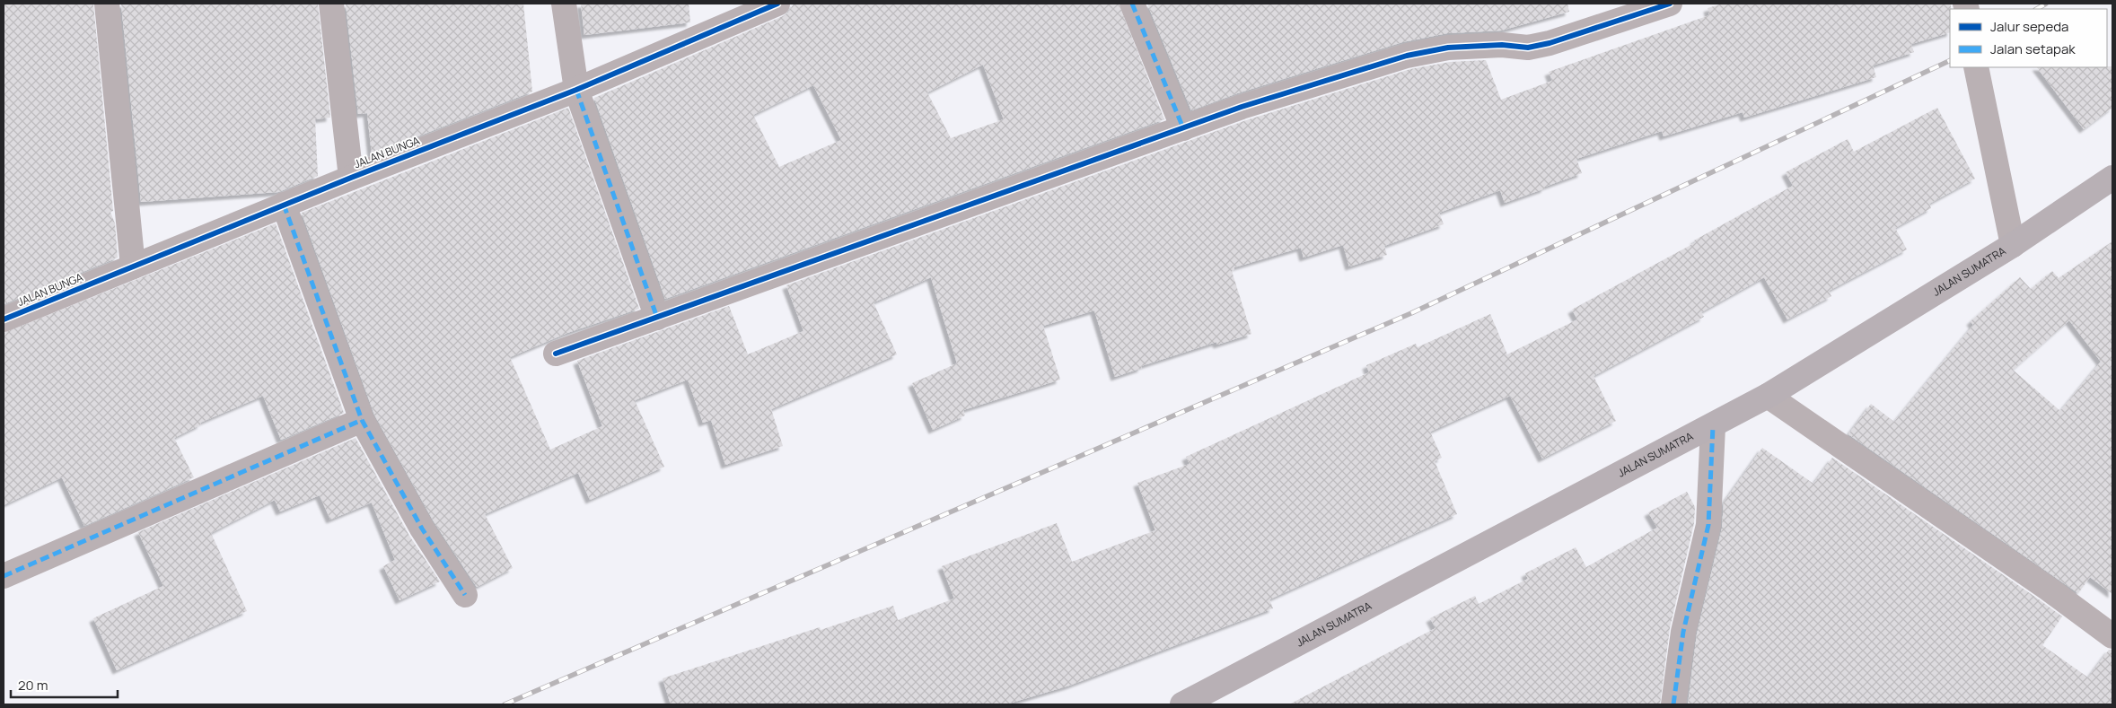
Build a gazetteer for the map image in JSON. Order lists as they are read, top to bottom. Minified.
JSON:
{"streets":{"highway":["JALAN SUMATRA"],"street":["JALAN BUNGA"]},"legend":["Jalur sepeda","Jalan setapak"],"scale_bar":"20 m"}
